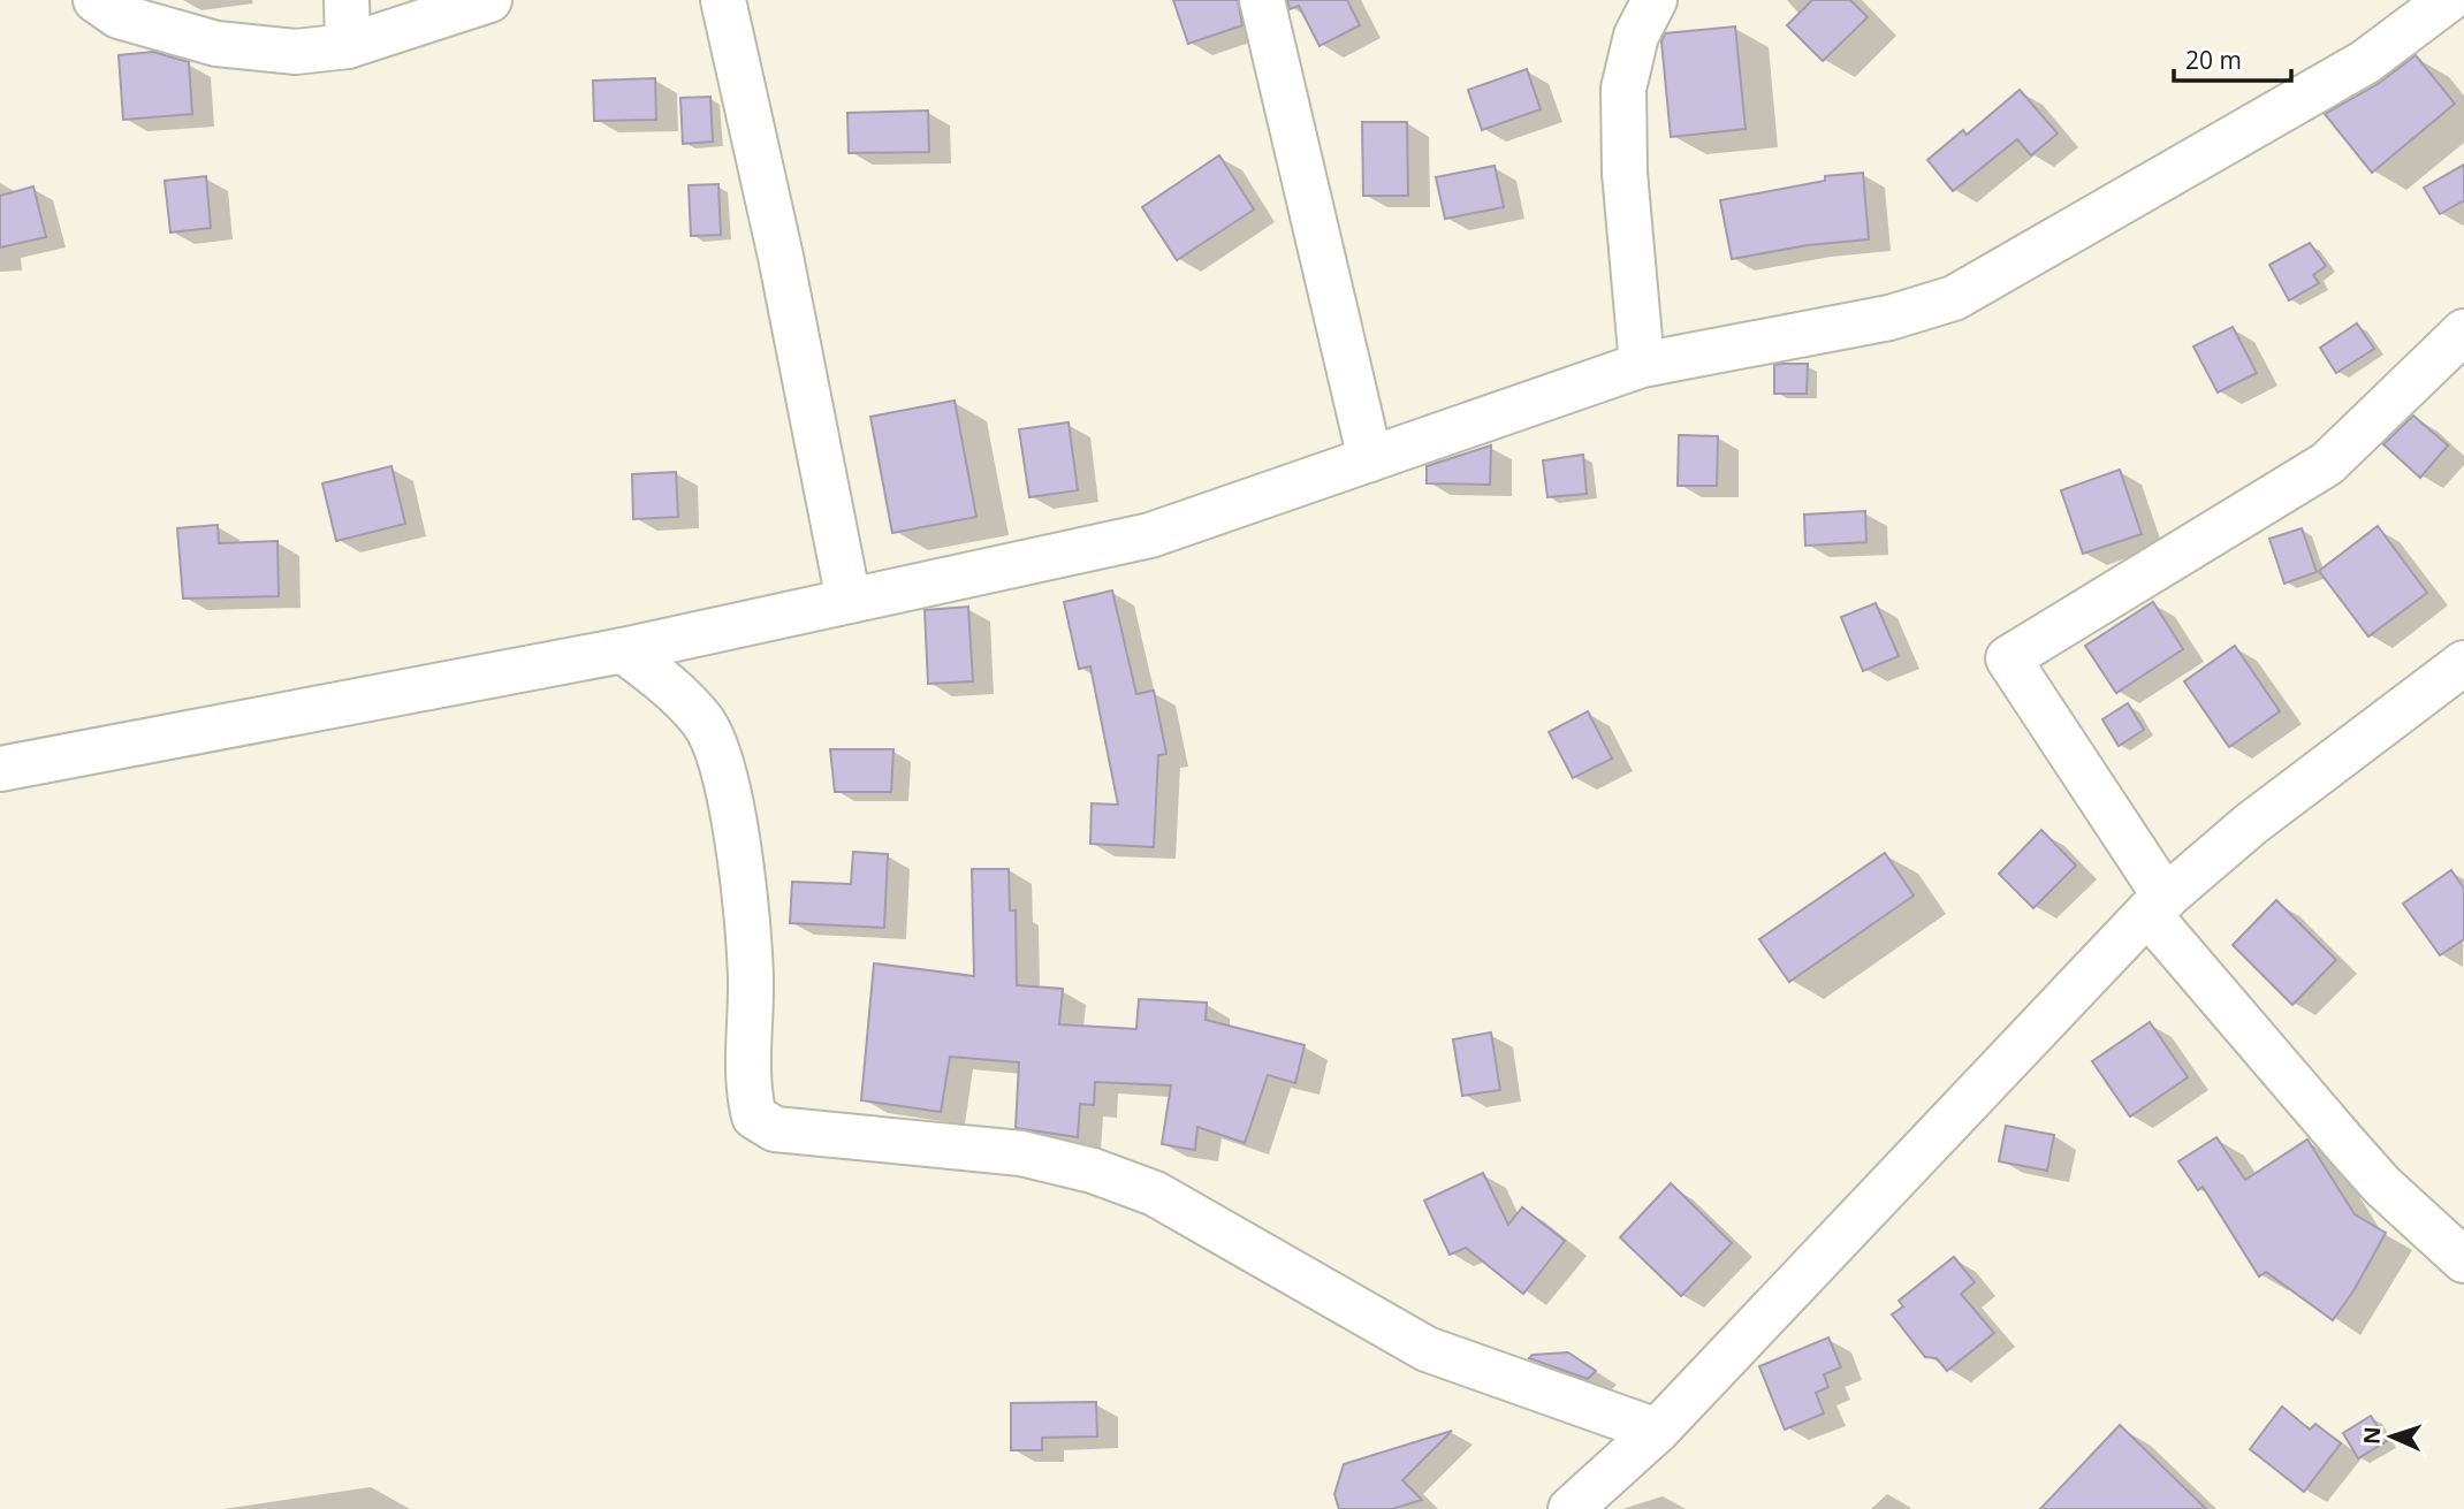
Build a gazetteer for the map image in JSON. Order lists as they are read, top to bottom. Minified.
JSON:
{"scale_bar":"20 m","north":"left"}
